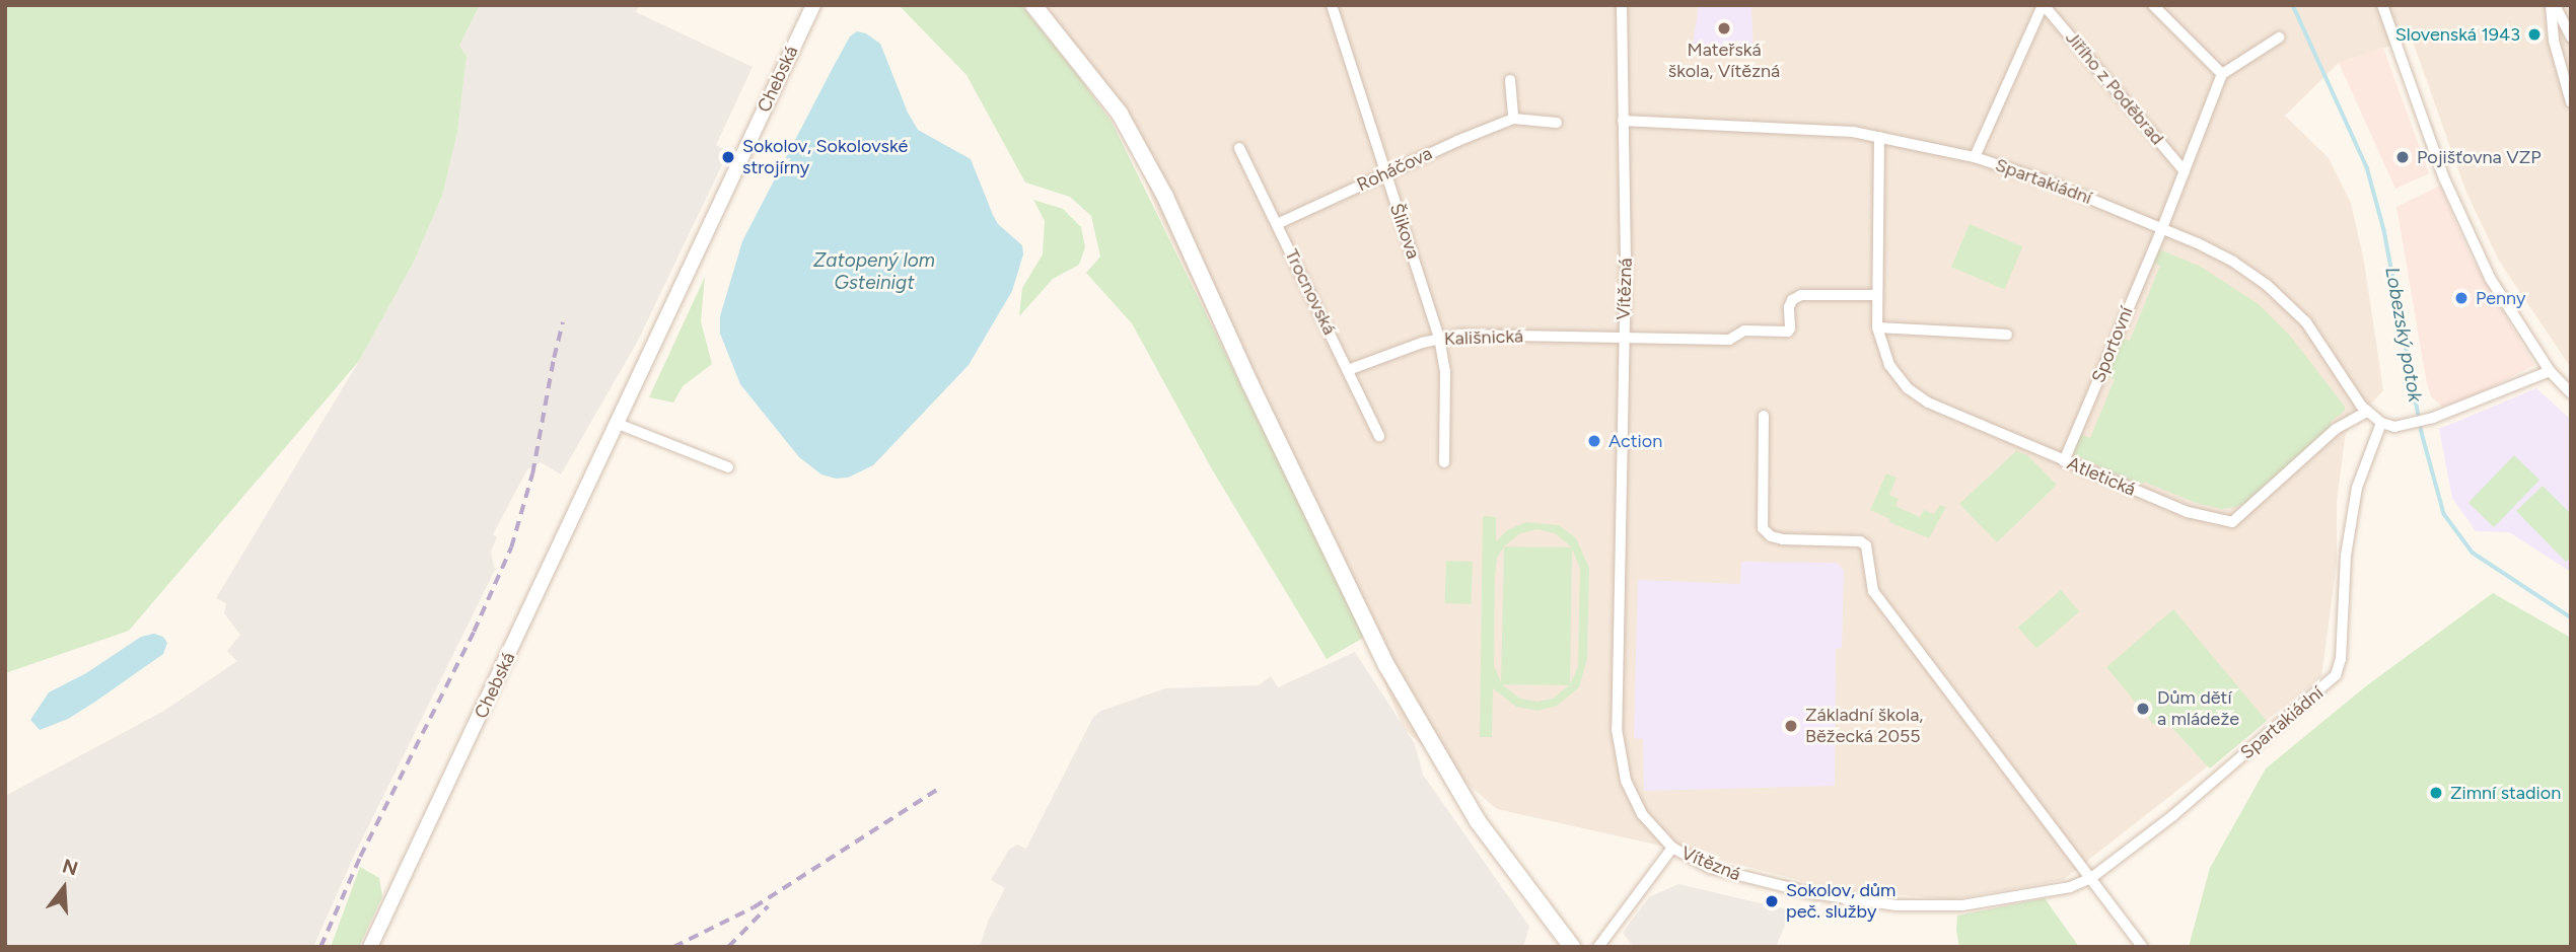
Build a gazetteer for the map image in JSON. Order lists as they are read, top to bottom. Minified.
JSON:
{"streets":{"street":["Chebská","Jiřího z Poděbrad","Roháčova","Spartakiádní","Šlikova","Vítězná","Trocnovská","Kališnická","Sportovní","Atletická"]},"crossings":[["Jiřího z Poděbrad","Sportovní"],["Roháčova","Šlikova"],["Roháčova","Trocnovská"],["Spartakiádní","Vítězná"],["Spartakiádní","Sportovní"],["Spartakiádní","Atletická"],["Šlikova","Kališnická"],["Vítězná","Kališnická"],["Trocnovská","Kališnická"],["Sportovní","Atletická"]],"water":["Zatopený lom Gsteinigt","Lobezský potok"],"places":["Mateřská škola, Vítězná","Slovenská 1943","Sokolov, Sokolovské strojírny","Pojišťovna VZP","Penny","Action","Dům dětí a mládeže","Základní škola, Běžecká 2055","Zimní stadion","Sokolov, dům peč. služby"],"north":"top"}
